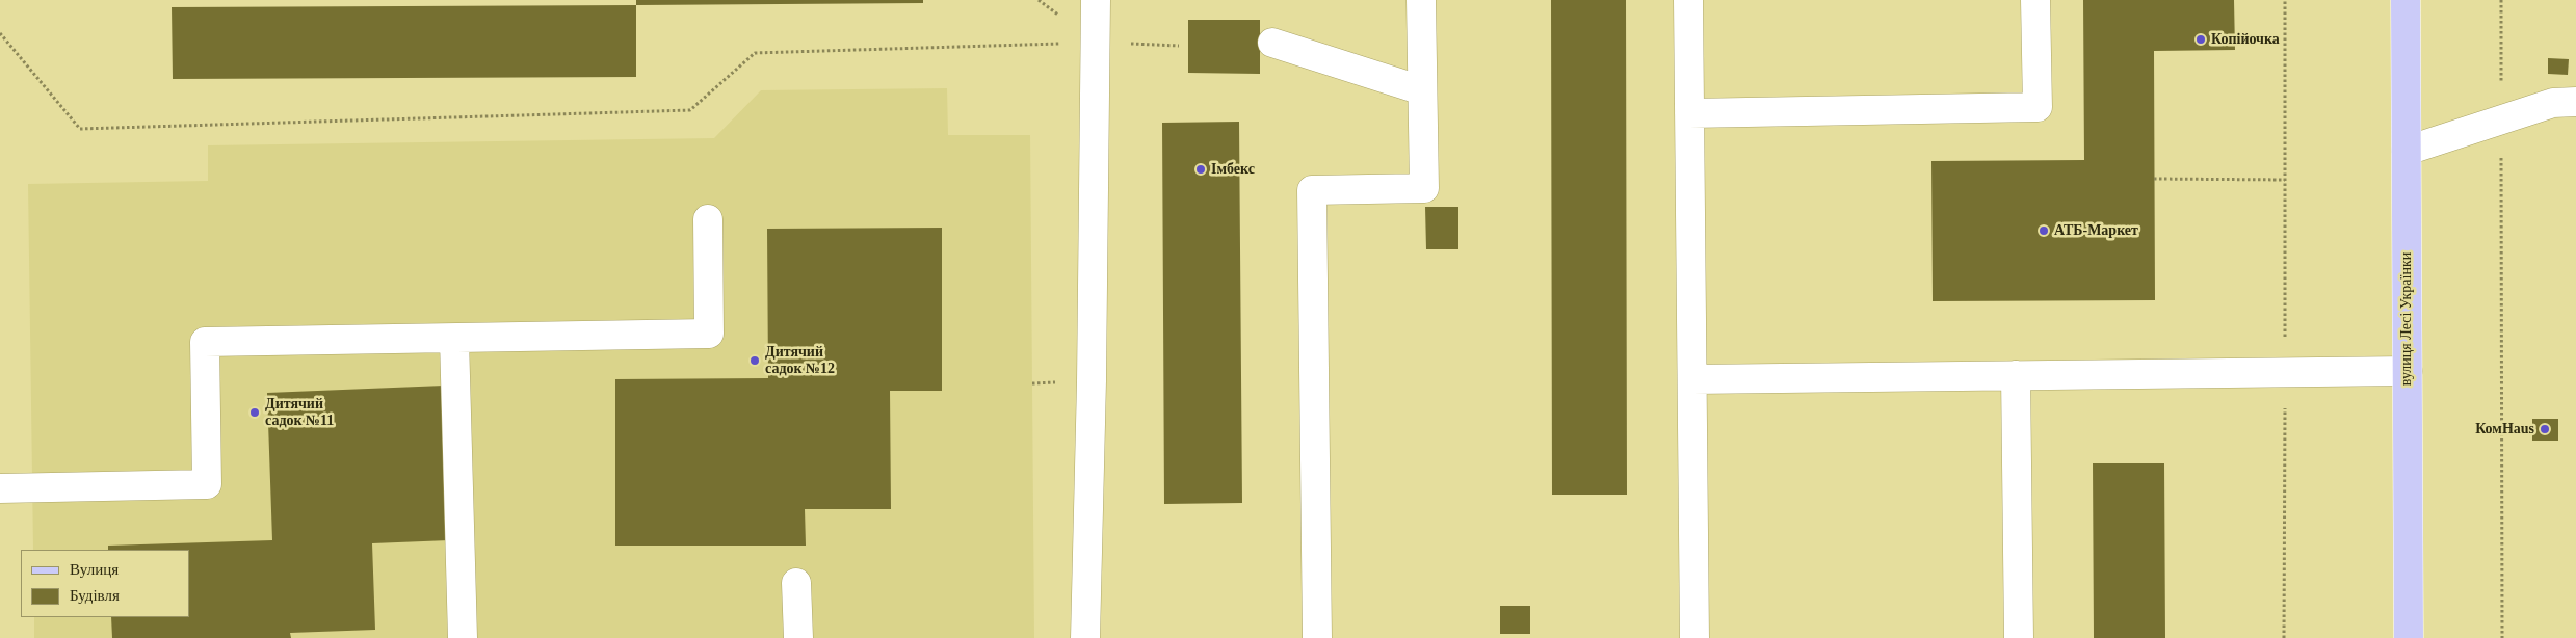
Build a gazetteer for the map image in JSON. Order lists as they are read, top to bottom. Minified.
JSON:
{"streets":{"main road":["вулиця Лесі Українки"]},"places":["Копійочка","Імбекс","АТБ-Маркет","Дитячий садок №12","Дитячий садок №11","КомHaus"],"legend":["Вулиця","Будівля"]}
